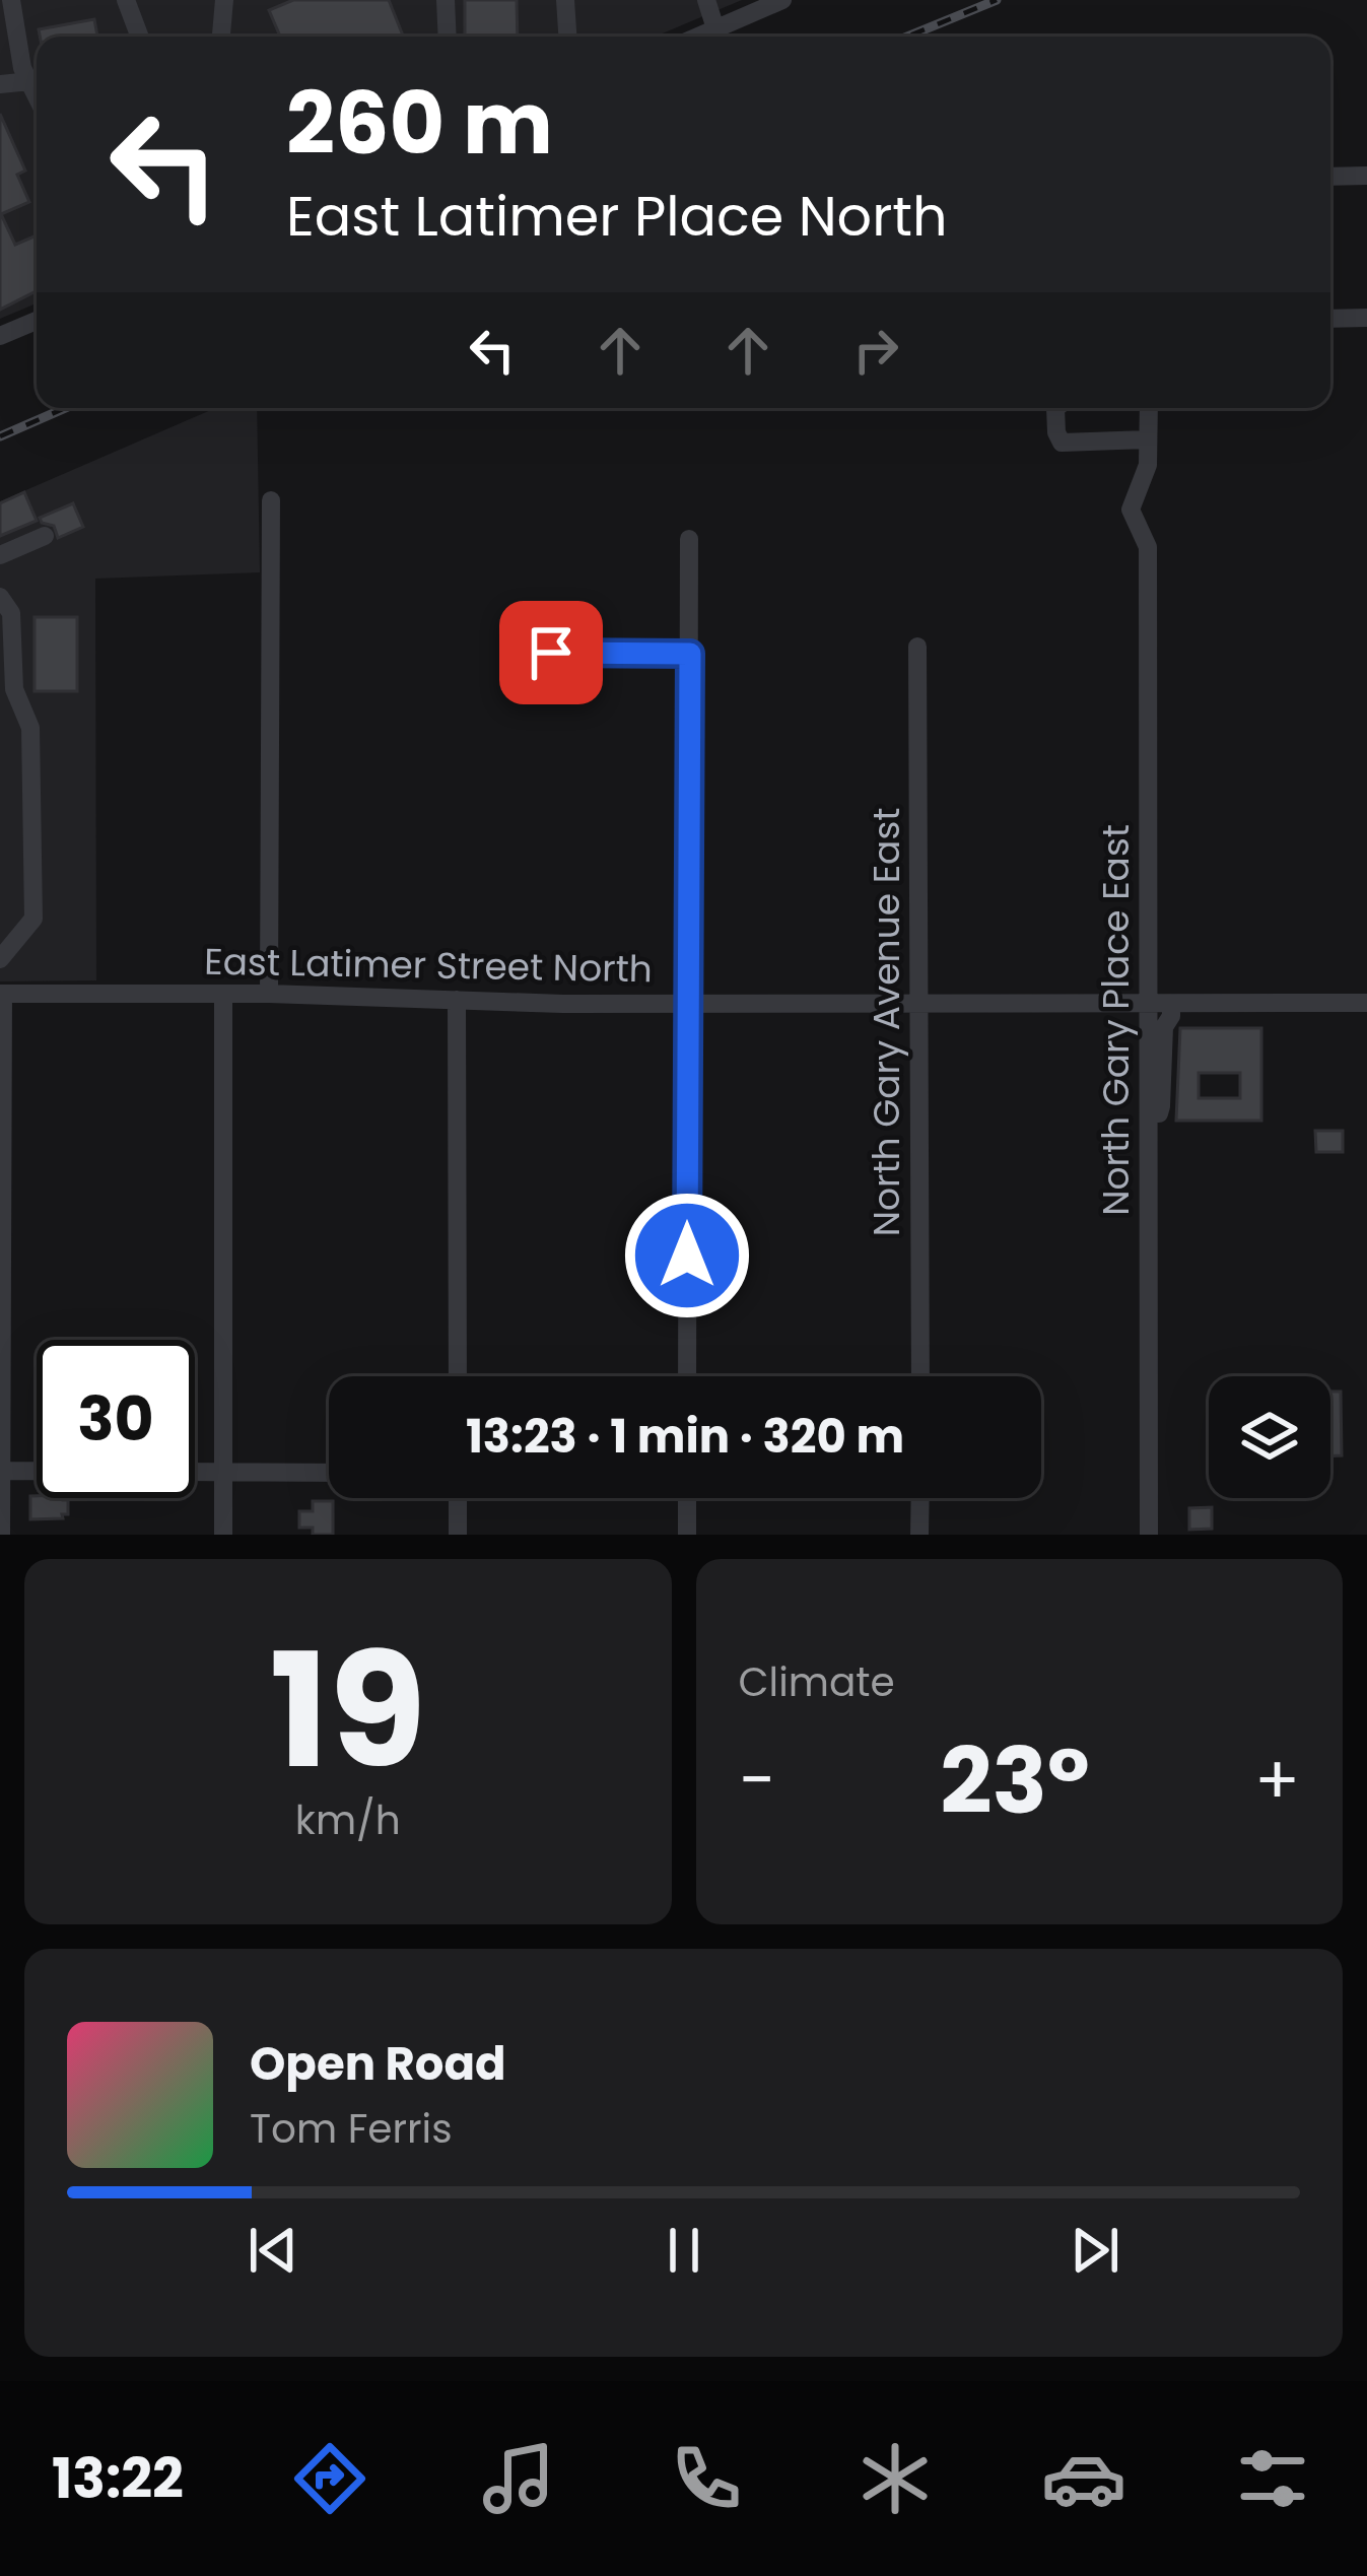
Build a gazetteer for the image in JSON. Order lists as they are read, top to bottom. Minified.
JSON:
{"streets":{"street":["East Latimer Street North","North Gary Place East","North Gary Avenue East"]},"crossings":[["East Latimer Street North","North Gary Place East"],["East Latimer Street North","North Gary Avenue East"]],"page":{"turn":["260 m","East Latimer Place North"],"limit":"30","trip":"13:23 · 1 min · 320 m","tile":[["19","km/h"],"Climate"],"heat":["−","23°","+"],"song":["Open Road","Tom Ferris"],"tabs":"13:22"}}
